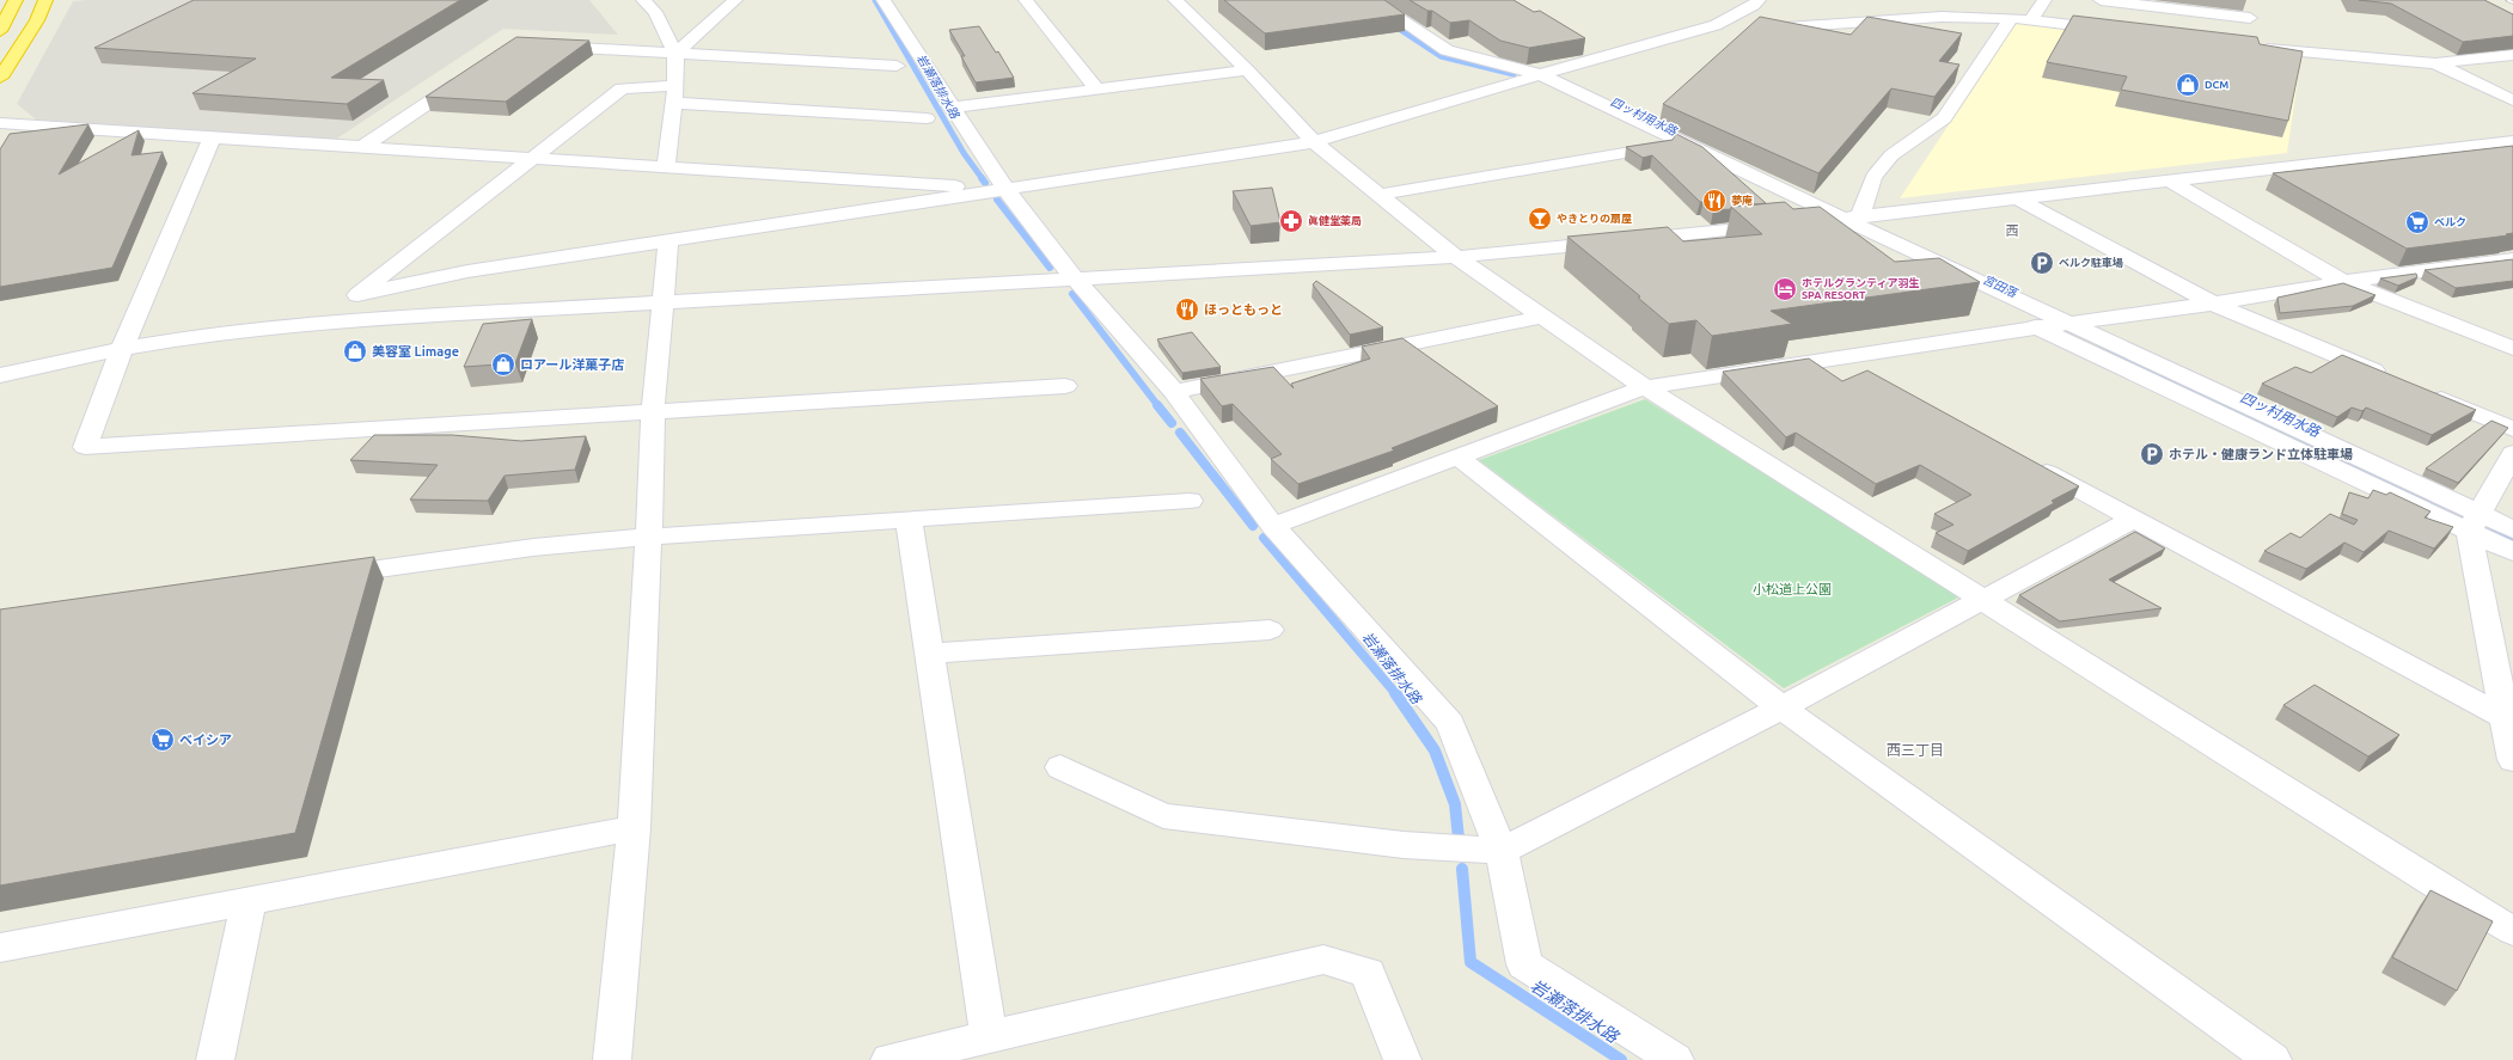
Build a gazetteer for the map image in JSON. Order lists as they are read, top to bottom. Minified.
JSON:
{"districts":["西","西三丁目"],"water":["岩瀬落排水路","四ッ村用水路","宮田落"],"parks":["小松道上公園"],"places":{"shop":["DCM","美容室 Limage","ロアール洋菓子店"],"restaurant":["夢庵","ほっともっと"],"bar":["やきとりの扇屋"],"pharmacy":["眞健堂薬局"],"supermarket":["ベルク","ベイシア"],"parking":["ベルク駐車場","ホテル・健康ランド立体駐車場"],"hotel":["ホテルグランティア羽生 SPA RESORT"]}}
